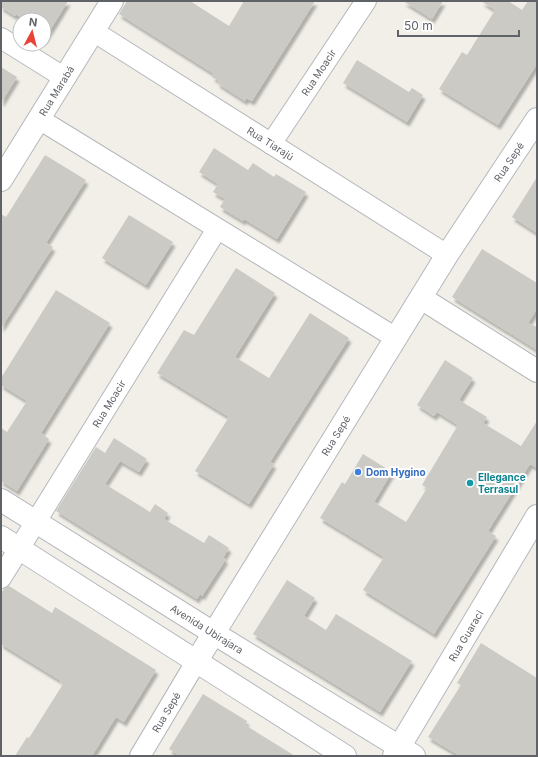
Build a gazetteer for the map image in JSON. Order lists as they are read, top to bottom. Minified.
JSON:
{"streets":{"street":["Rua Moacir","Rua Marabá","Rua Tiarajú","Rua Sepé","Avenida Ubirajara","Rua Guaraci"]},"crossings":[["Rua Moacir","Rua Tiarajú"],["Rua Moacir","Avenida Ubirajara"],["Rua Marabá","Rua Tiarajú"],["Rua Tiarajú","Rua Sepé"],["Rua Sepé","Avenida Ubirajara"],["Avenida Ubirajara","Rua Guaraci"]],"places":["Dom Hygino","Ellegance Terrasul"],"scale_bar":"50 m","north":"top"}
